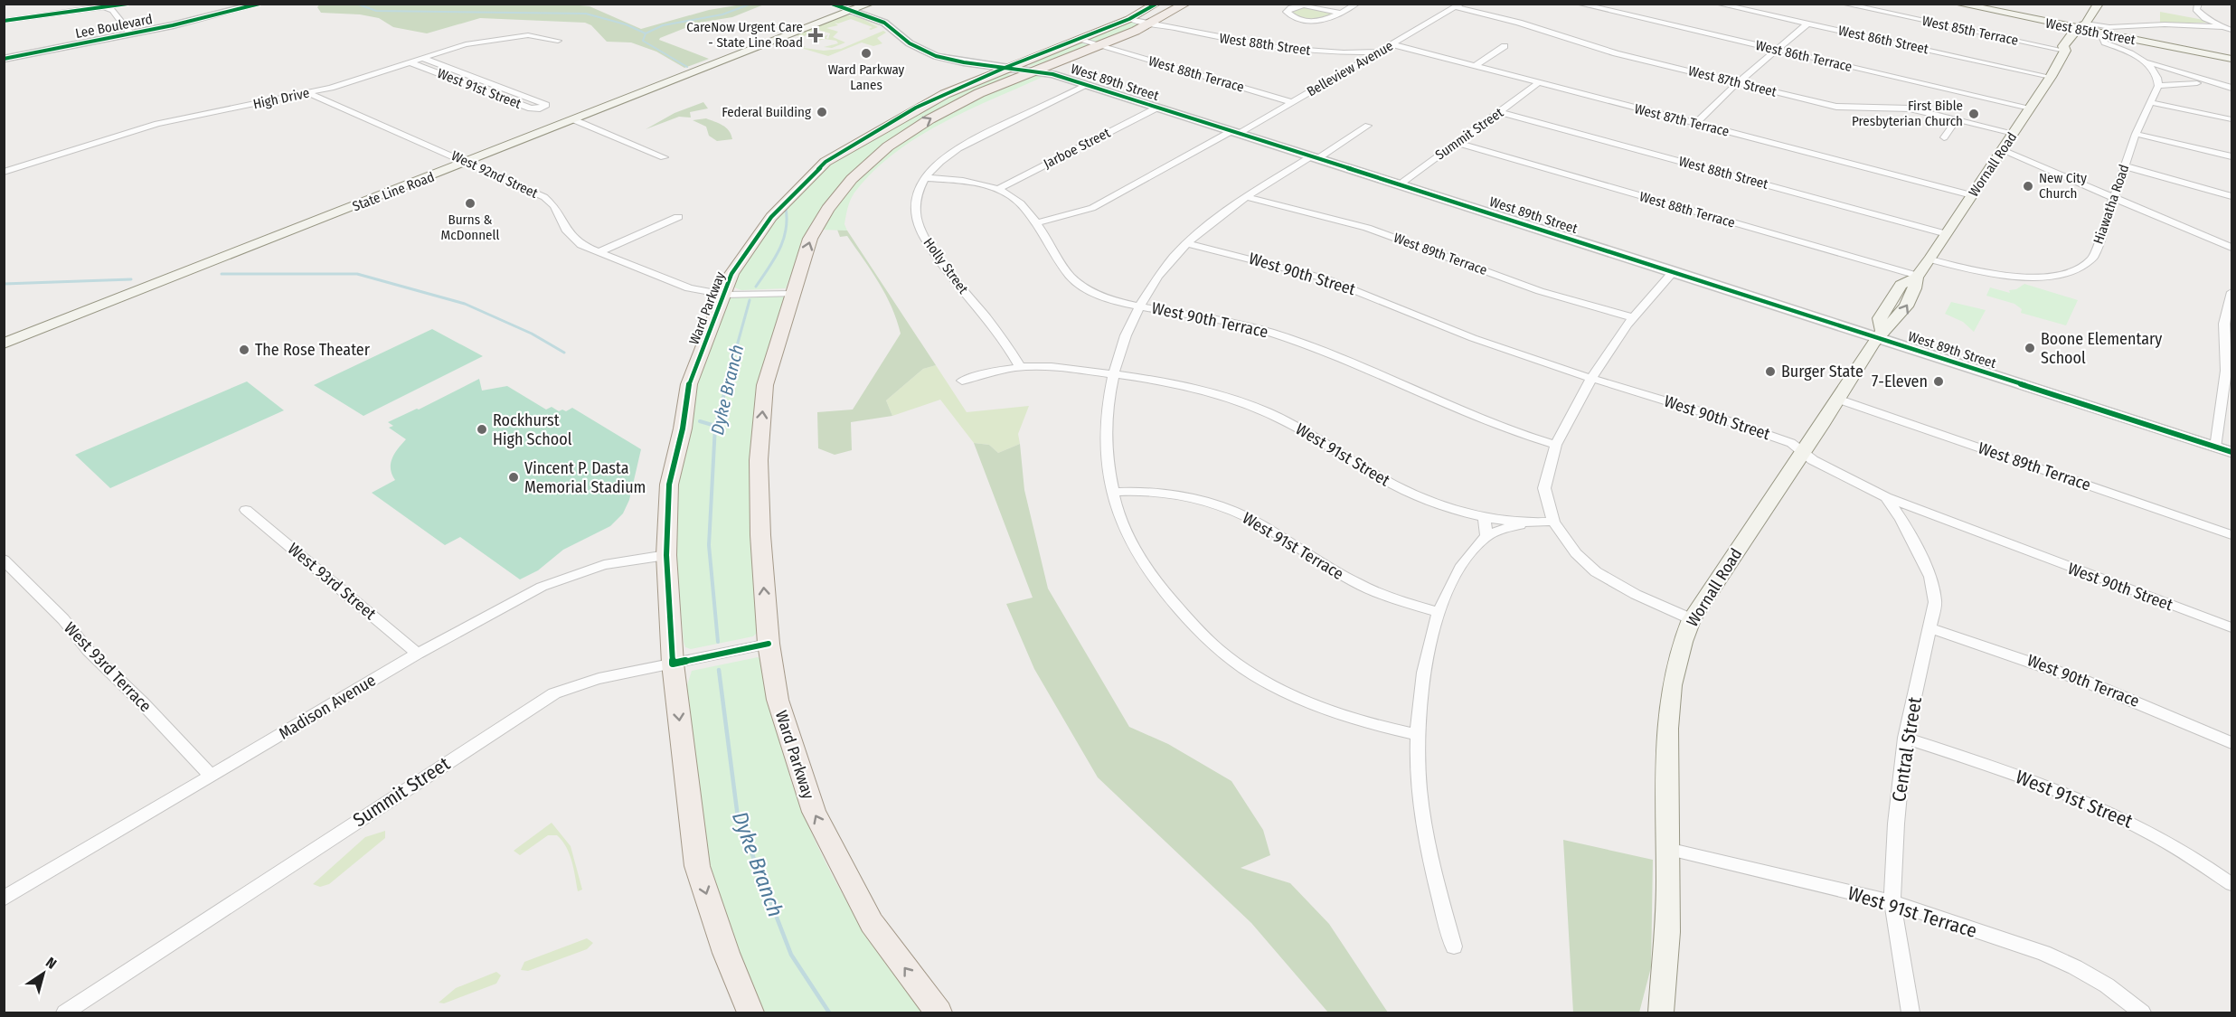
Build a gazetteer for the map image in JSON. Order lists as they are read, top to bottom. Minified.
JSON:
{"streets":{"main road":["West 85th Street","Wornall Road","State Line Road","Ward Parkway"],"street":["Lee Boulevard","West 85th Terrace","West 86th Street","West 88th Street","West 86th Terrace","Belleview Avenue","West 88th Terrace","West 87th Street","West 89th Street","West 91st Street","High Drive","West 87th Terrace","Summit Street","Jarboe Street","West 92nd Street","Hiawatha Road","West 89th Terrace","Holly Street","West 90th Street","West 90th Terrace","West 91st Terrace","West 93rd Street","West 93rd Terrace","Madison Avenue","Central Street"]},"crossings":[["West 85th Terrace","Wornall Road"],["West 85th Street","Wornall Road"],["West 86th Street","Wornall Road"],["West 88th Street","Belleview Avenue"],["West 88th Street","Summit Street"],["West 88th Street","Wornall Road"],["West 88th Street","Ward Parkway"],["West 86th Terrace","Wornall Road"],["Belleview Avenue","West 88th Terrace"],["Belleview Avenue","West 87th Street"],["Belleview Avenue","West 89th Street"],["Belleview Avenue","West 87th Terrace"],["Belleview Avenue","West 90th Terrace"],["West 88th Terrace","Summit Street"],["West 88th Terrace","Wornall Road"],["West 88th Terrace","Ward Parkway"],["West 87th Street","Wornall Road"],["West 89th Street","Summit Street"],["West 89th Street","Jarboe Street"],["West 89th Street","Wornall Road"],["West 89th Street","Holly Street"],["West 89th Street","Ward Parkway"],["West 91st Street","High Drive"],["West 91st Street","Holly Street"],["West 91st Street","Central Street"],["High Drive","West 92nd Street"],["West 87th Terrace","Summit Street"],["West 87th Terrace","Wornall Road"],["Summit Street","Ward Parkway"],["Jarboe Street","West 90th Terrace"],["Wornall Road","Hiawatha Road"],["Wornall Road","West 89th Terrace"],["Wornall Road","West 90th Street"],["Wornall Road","West 91st Terrace"],["West 92nd Street","State Line Road"],["West 92nd Street","Ward Parkway"],["Holly Street","West 90th Terrace"],["West 90th Street","Central Street"],["Ward Parkway","Madison Avenue"],["West 90th Terrace","Central Street"],["West 91st Terrace","Central Street"],["West 93rd Street","Madison Avenue"],["West 93rd Terrace","Madison Avenue"]],"water":["Dyke Branch"],"places":{"health":["CareNow Urgent Care - State Line Road"],"other":["Ward Parkway Lanes","Federal Building","First Bible Presbyterian Church","New City Church","Burns & McDonnell","Boone Elementary School","The Rose Theater","Burger State","7-Eleven","Rockhurst High School","Vincent P. Dasta Memorial Stadium"]},"north":"top right"}
